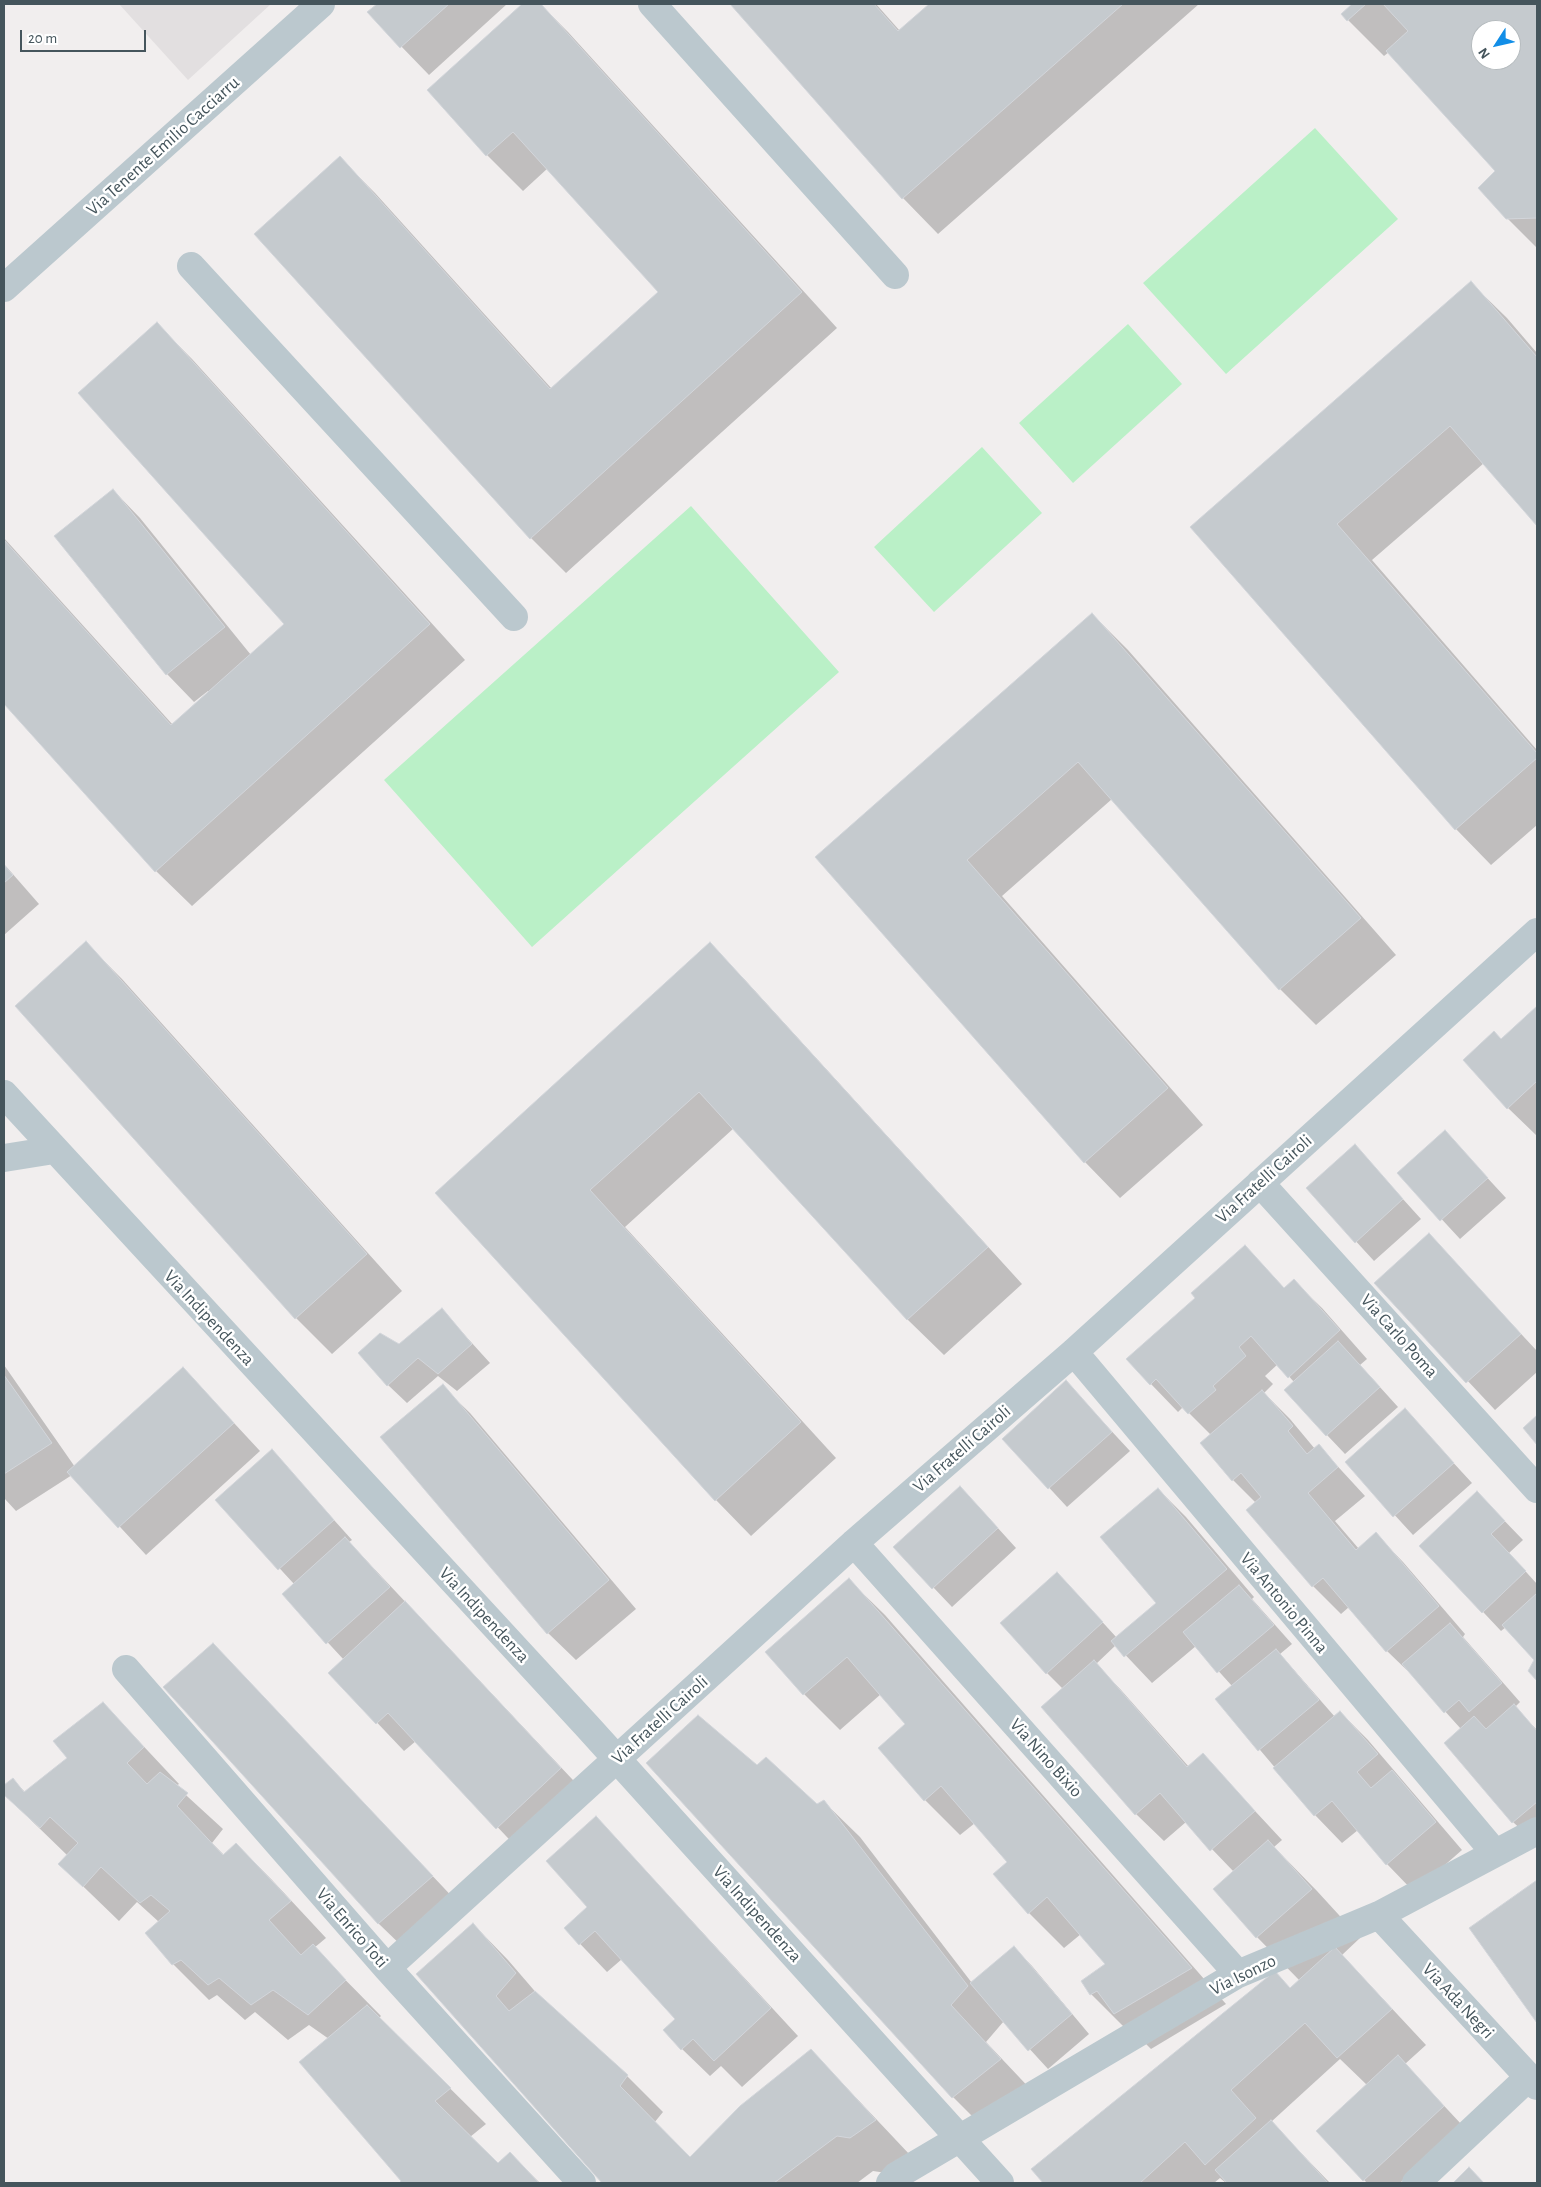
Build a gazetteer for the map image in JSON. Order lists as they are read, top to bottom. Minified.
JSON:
{"streets":{"street":["Via Tenente Emilio Cacciarru","Via Fratelli Cairoli","Via Indipendenza","Via Carlo Poma","Via Antonio Pinna","Via Nino Bixio","Via Enrico Toti","Via Isonzo","Via Ada Negri"]},"crossings":[["Via Fratelli Cairoli","Via Indipendenza"],["Via Fratelli Cairoli","Via Carlo Poma"],["Via Fratelli Cairoli","Via Antonio Pinna"],["Via Fratelli Cairoli","Via Nino Bixio"],["Via Fratelli Cairoli","Via Enrico Toti"],["Via Indipendenza","Via Isonzo"],["Via Antonio Pinna","Via Isonzo"],["Via Nino Bixio","Via Isonzo"],["Via Isonzo","Via Ada Negri"]],"scale_bar":"20 m","north":"bottom left"}
